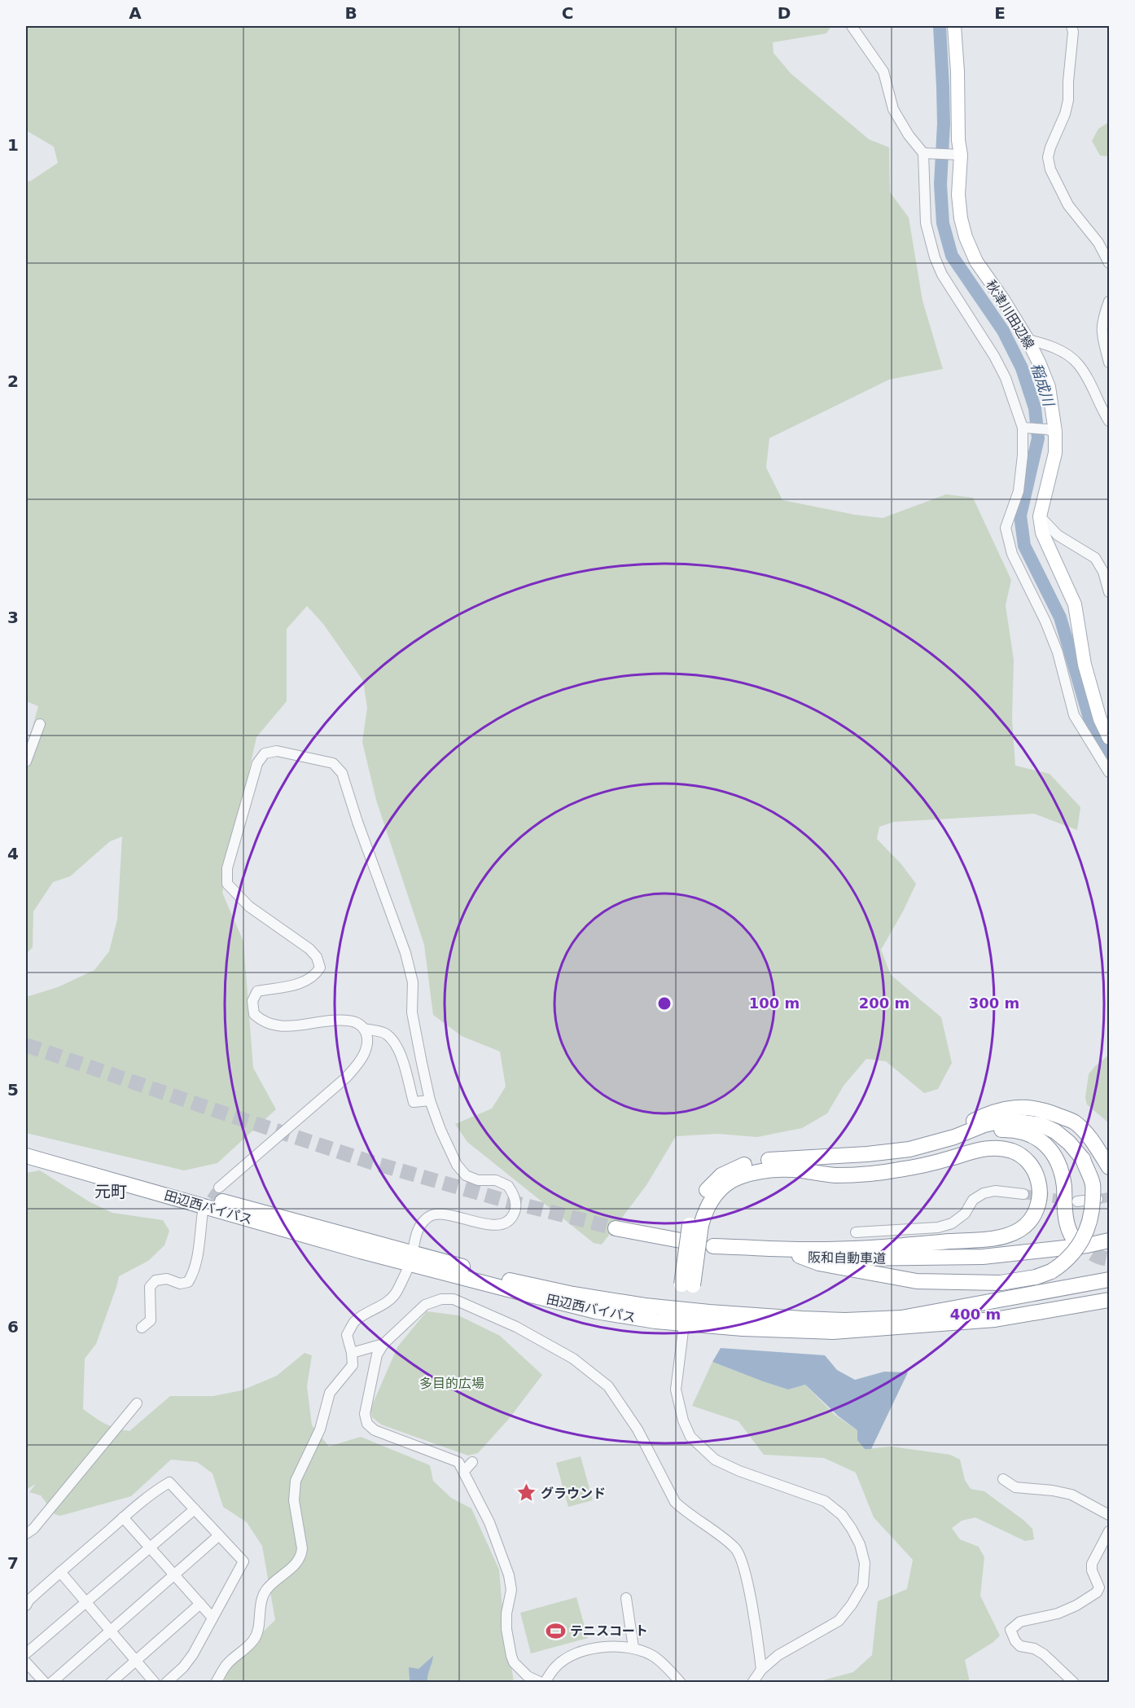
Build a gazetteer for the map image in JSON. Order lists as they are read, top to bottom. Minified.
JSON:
{"streets":{"highway":["田辺西バイパス","阪和自動車道"],"main road":["秋津川田辺線"]},"districts":["元町"],"water":["稲成川"],"parks":["多目的広場"],"places":{"place":["グラウンド"],"sports":["テニスコート"]},"grid":{"columns":["A","B","C","D","E"],"rows":["1","2","3","4","5","6","7"]},"rings":["100 m","200 m","300 m","400 m"]}
